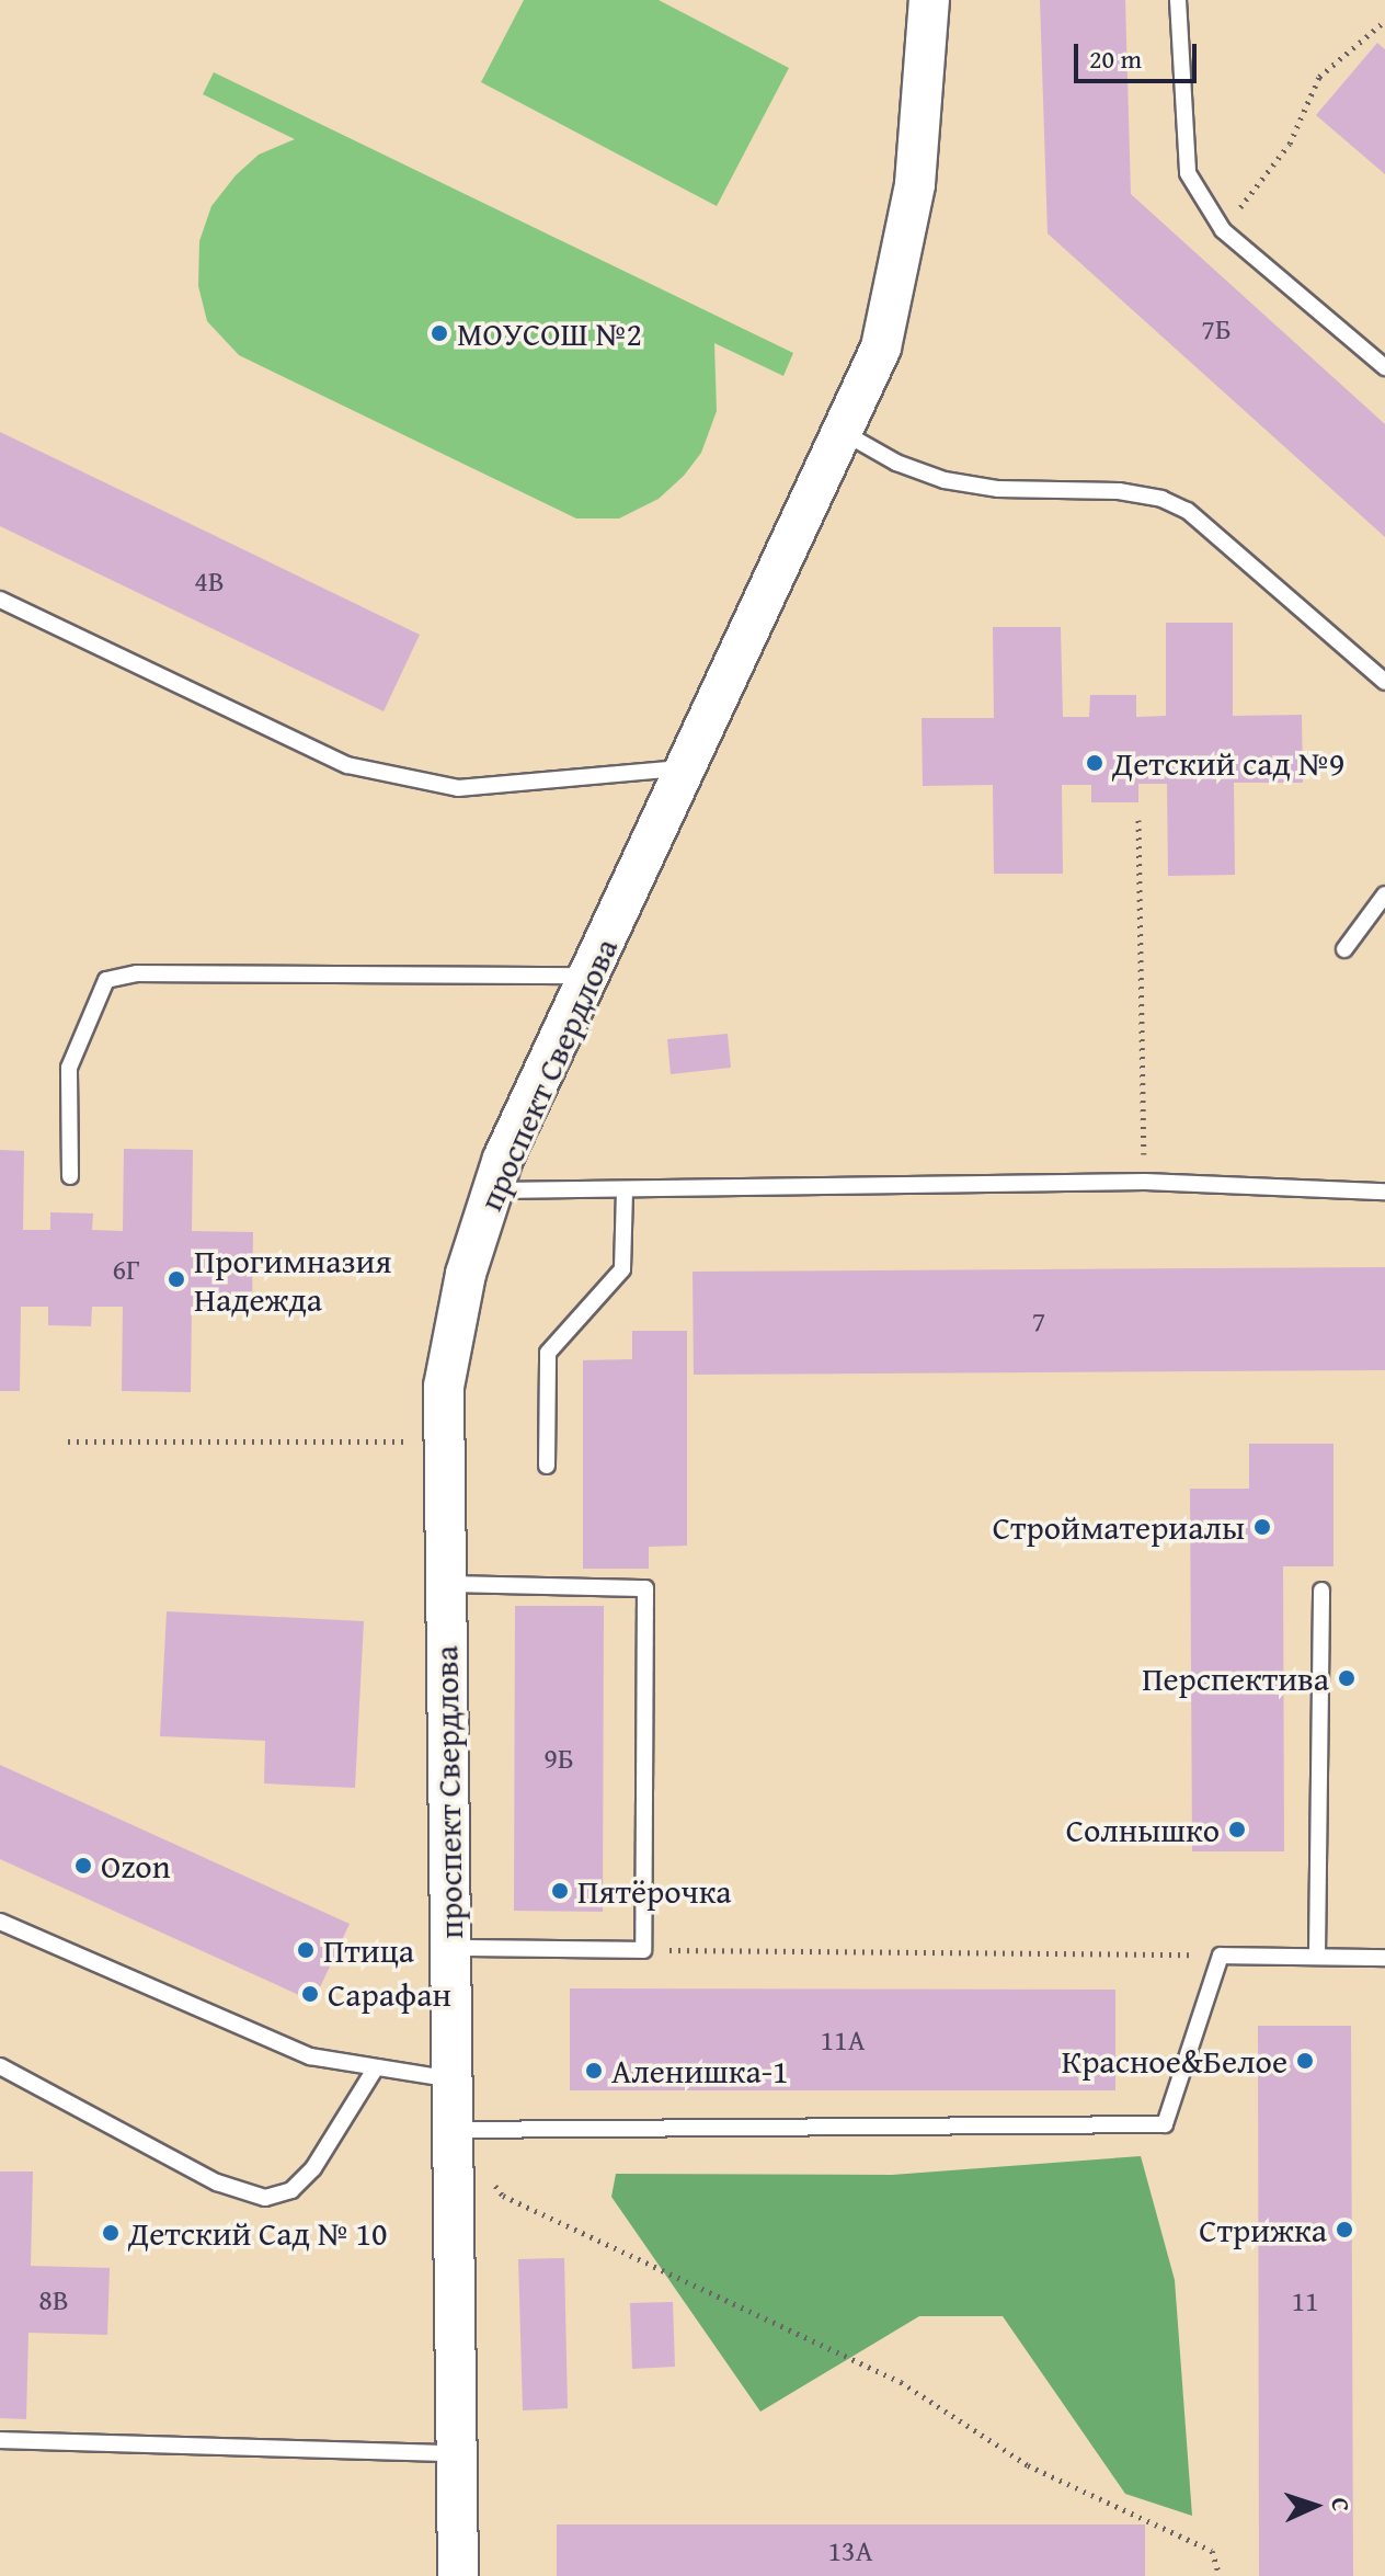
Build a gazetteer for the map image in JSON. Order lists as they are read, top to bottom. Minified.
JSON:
{"streets":{"street":["проспект Свердлова"]},"places":["МОУСОШ №2","Детский сад №9","Прогимназия Надежда","Стройматериалы","Перспектива","Солнышко","Ozon","Пятёрочка","Птица","Сарафан","Красное&Белое","Аленишка-1","Стрижка","Детский Сад № 10"],"house_numbers":["7Б","4В","6Г","7","9Б","11А","8В","11","13А"],"scale_bar":"20 m","north":"right"}
